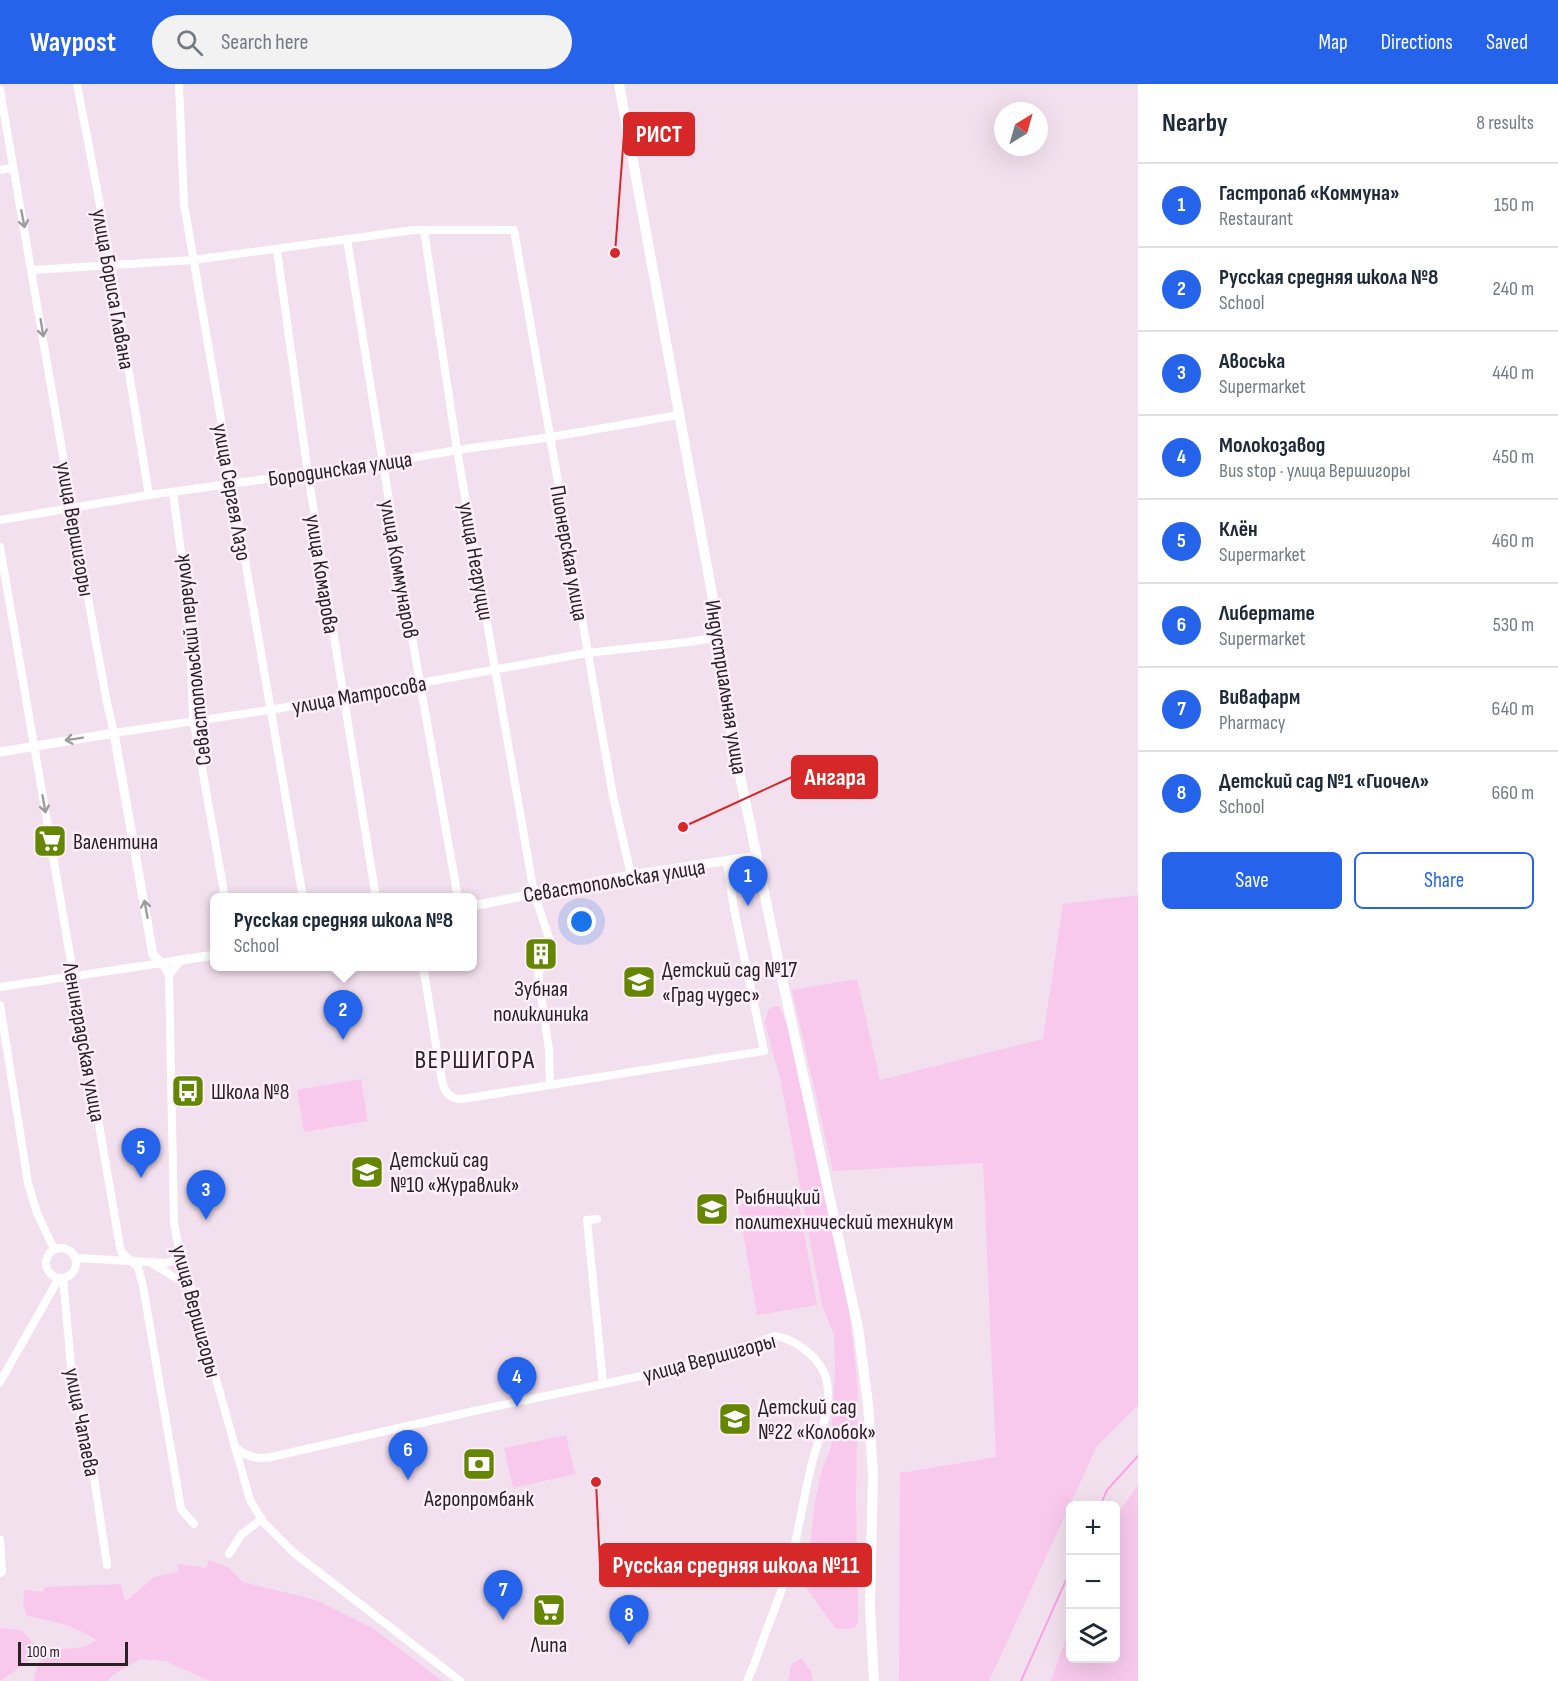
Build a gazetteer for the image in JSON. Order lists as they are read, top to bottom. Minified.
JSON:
{"streets":{"main road":["Индустриальная улица"],"street":["улица Бориса Главана","Бородинская улица","улица Сергея Лазо","улица Вершигоры","Пионерская улица","улица Негруцци","улица Коммунаров","улица Комарова","Севастопольский переулок","улица Матросова","Севастопольская улица","Ленинградская улица","улица Чапаева"]},"crossings":[["улица Бориса Главана","Бородинская улица"],["Бородинская улица","улица Сергея Лазо"],["Бородинская улица","улица Вершигоры"],["Бородинская улица","Пионерская улица"],["Бородинская улица","улица Негруцци"],["Бородинская улица","улица Коммунаров"],["Бородинская улица","улица Комарова"],["Бородинская улица","Севастопольский переулок"],["Бородинская улица","Индустриальная улица"],["улица Сергея Лазо","улица Матросова"],["улица Вершигоры","улица Матросова"],["Пионерская улица","улица Негруцци"],["Пионерская улица","улица Матросова"],["Пионерская улица","Севастопольская улица"],["улица Негруцци","улица Матросова"],["улица Негруцци","Севастопольская улица"],["улица Коммунаров","улица Матросова"],["улица Комарова","улица Матросова"],["Севастопольский переулок","улица Матросова"],["Индустриальная улица","улица Матросова"],["Индустриальная улица","Севастопольская улица"],["улица Матросова","Ленинградская улица"]],"districts":["ВЕРШИГОРА"],"places":{"other":["РИСТ","Ангара","Русская средняя школа №11"],"supermarket":["Валентина","Липа"],"building":["Зубная поликлиника"],"school or university":["Детский сад №17 «Град чудес»","Детский сад №10 «Журавлик»","Рыбницкий политехнический техникум","Детский сад №22 «Колобок»"],"bus stop":["Школа №8"],"bank":["Агропромбанк"]},"scale_bar":"100 m","north":"top right","page":{"header":"Waypost","search":"Search here","nav":["Map","Directions","Saved"],"heading":["Nearby","8 results"],"list":[{"mark":"1","name":"Гастропаб «Коммуна»","note":"Restaurant","value":"150 m"},{"mark":"2","name":"Русская средняя школа №8","note":"School","value":"240 m"},{"mark":"3","name":"Авоська","note":"Supermarket","value":"440 m"},{"mark":"4","name":"Молокозавод","note":"Bus stop · улица Вершигоры","value":"450 m"},{"mark":"5","name":"Клён","note":"Supermarket","value":"460 m"},{"mark":"6","name":"Либертате","note":"Supermarket","value":"530 m"},{"mark":"7","name":"Вивафарм","note":"Pharmacy","value":"640 m"},{"mark":"8","name":"Детский сад №1 «Гиочел»","note":"School","value":"660 m"}],"buttons":["Save","Share"],"pins":["1","2","5","3","4","6","7","8"],"popup":["Русская средняя школа №8","School"],"map_buttons":["+","−"],"scale":"100 m"}}
